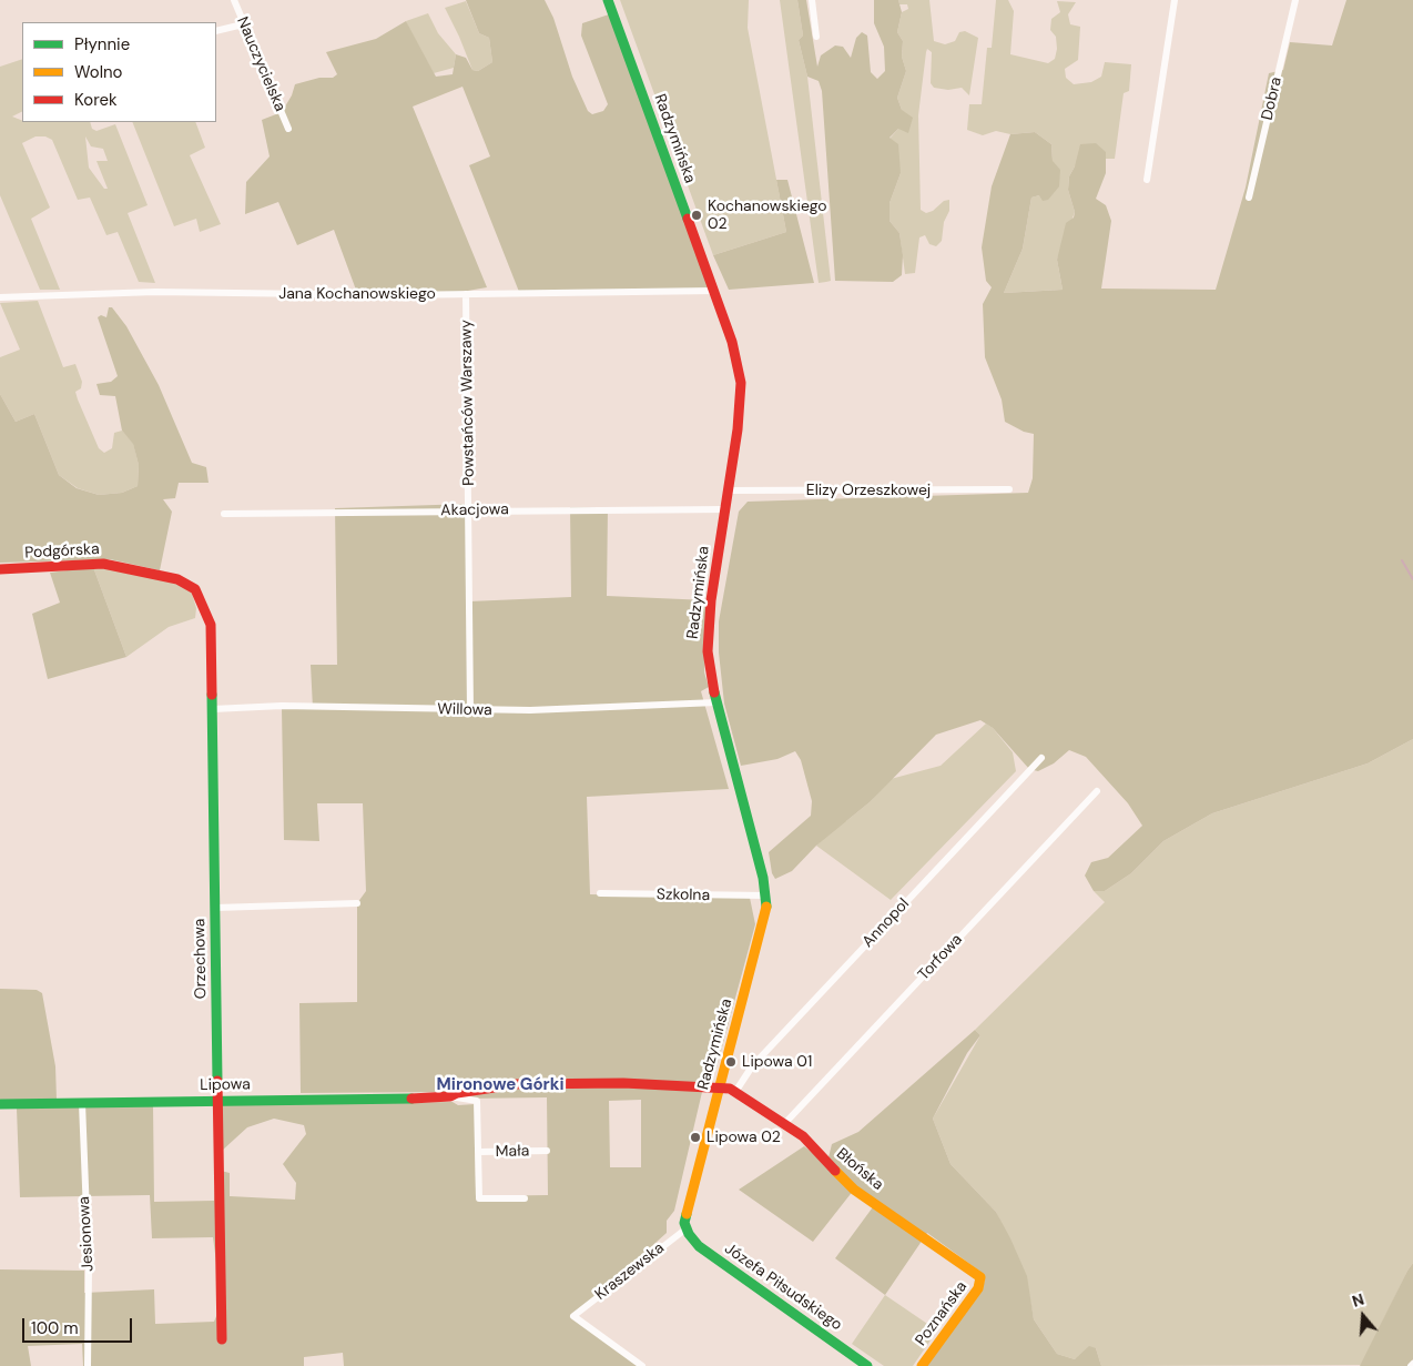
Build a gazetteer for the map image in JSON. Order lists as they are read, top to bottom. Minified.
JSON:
{"streets":{"street":["Nauczycielska","Dobra","Radzymińska","Jana Kochanowskiego","Powstańców Warszawy","Elizy Orzeszkowej","Akacjowa","Podgórska","Willowa","Szkolna","Annopol","Torfowa","Orzechowa","Lipowa","Mała","Błońska","Jesionowa","Kraszewska","Józefa Piłsudskiego","Poznańska"]},"crossings":[["Radzymińska","Jana Kochanowskiego"],["Radzymińska","Elizy Orzeszkowej"],["Radzymińska","Akacjowa"],["Radzymińska","Willowa"],["Radzymińska","Szkolna"],["Radzymińska","Lipowa"],["Radzymińska","Błońska"],["Radzymińska","Kraszewska"],["Radzymińska","Józefa Piłsudskiego"],["Jana Kochanowskiego","Powstańców Warszawy"],["Powstańców Warszawy","Akacjowa"],["Powstańców Warszawy","Willowa"],["Podgórska","Orzechowa"],["Willowa","Orzechowa"],["Annopol","Błońska"],["Torfowa","Błońska"],["Orzechowa","Lipowa"],["Lipowa","Mała"],["Lipowa","Błońska"],["Lipowa","Jesionowa"],["Błońska","Poznańska"],["Kraszewska","Józefa Piłsudskiego"]],"districts":["Mironowe Górki"],"places":["Kochanowskiego 02","Lipowa 01","Lipowa 02"],"legend":["Płynnie","Wolno","Korek"],"scale_bar":"100 m","north":"top"}
